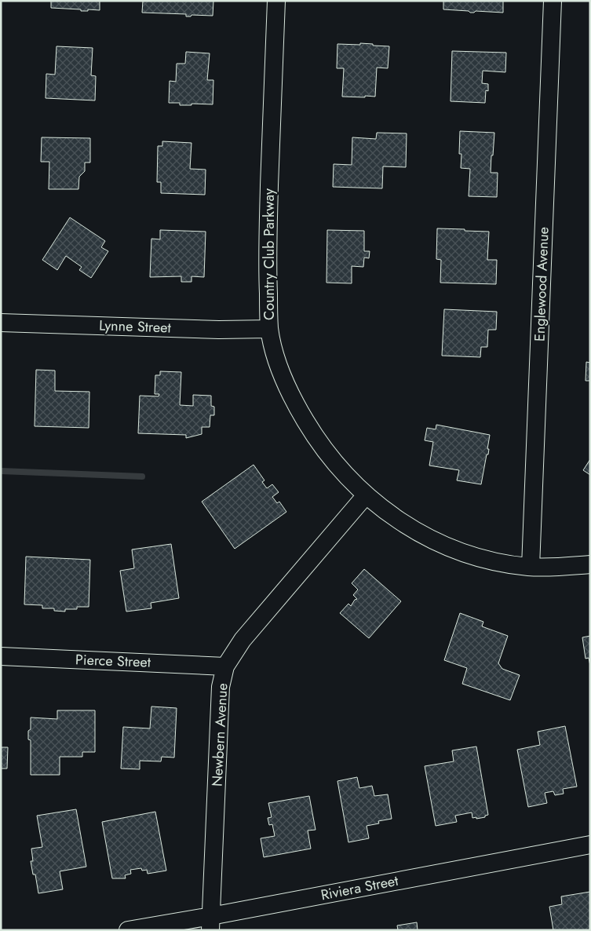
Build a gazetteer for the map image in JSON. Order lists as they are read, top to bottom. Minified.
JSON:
{"streets":{"street":["Country Club Parkway","Englewood Avenue","Lynne Street","Pierce Street","Newbern Avenue","Riviera Street"]},"crossings":[["Country Club Parkway","Englewood Avenue"],["Country Club Parkway","Lynne Street"],["Country Club Parkway","Newbern Avenue"],["Pierce Street","Newbern Avenue"],["Newbern Avenue","Riviera Street"]]}
